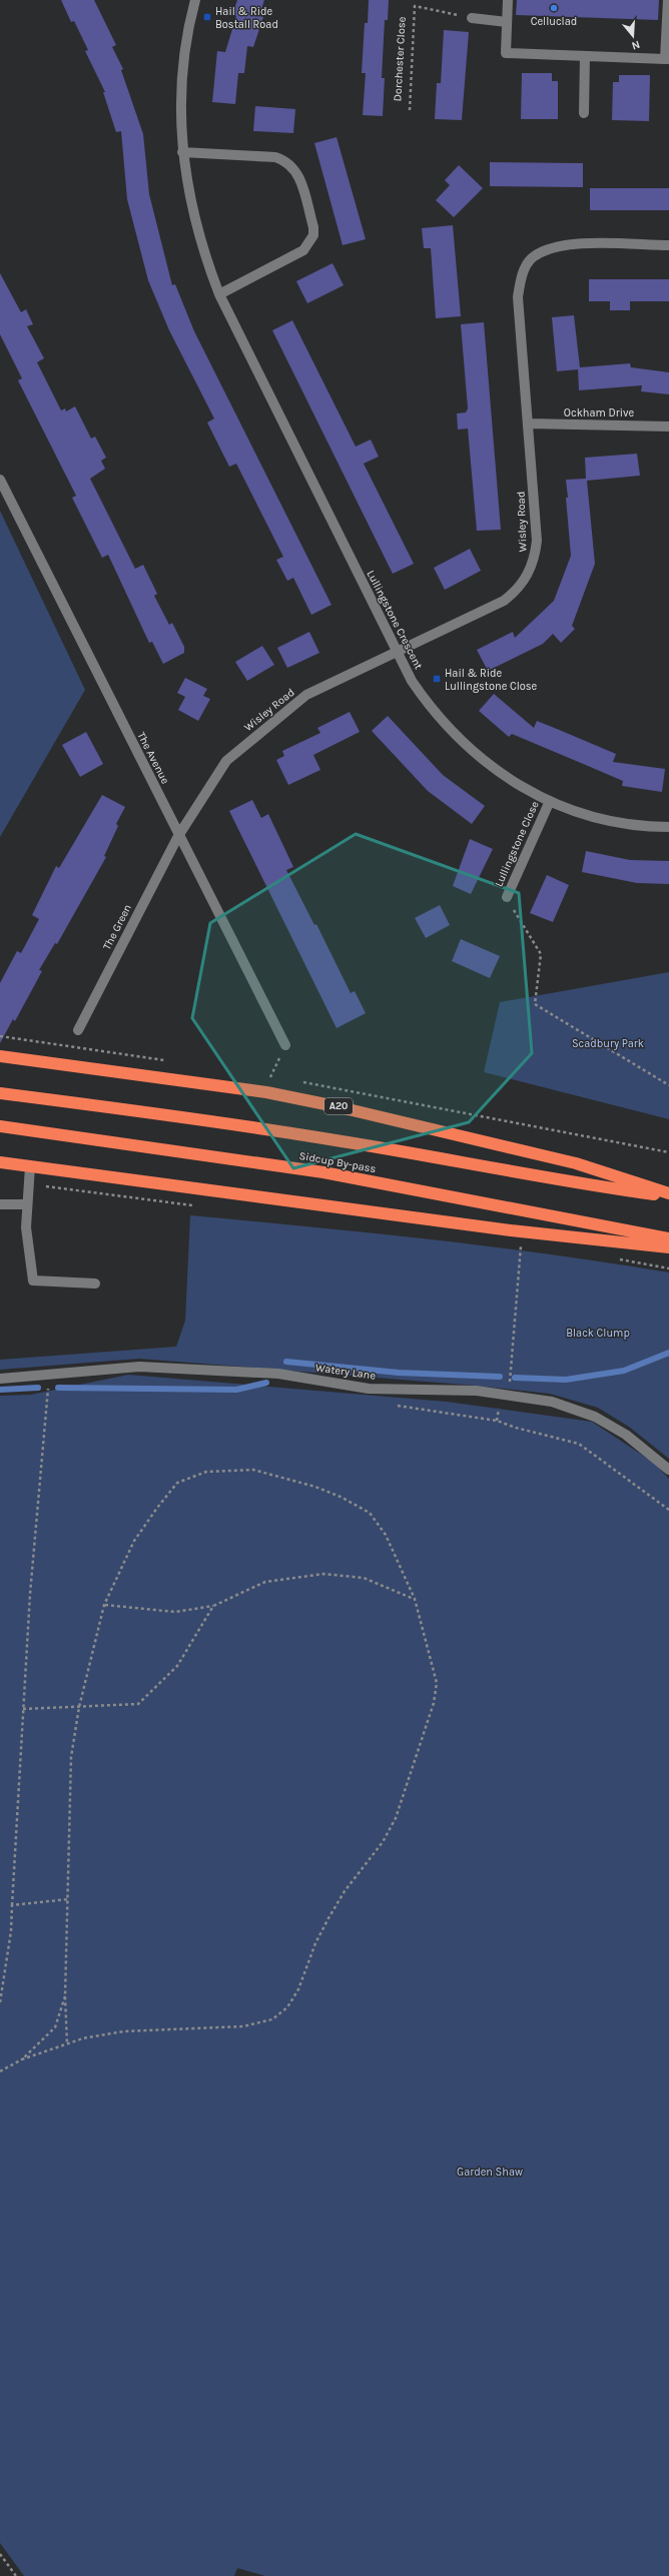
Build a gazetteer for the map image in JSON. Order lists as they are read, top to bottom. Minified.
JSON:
{"streets":{"highway":["A20","Sidcup By-pass"],"street":["Ockham Drive","Wisley Road","Lullingstone Crescent","The Avenue","Lullingstone Close","The Green","Watery Lane"],"path":["Dorchester Close"]},"crossings":[["Ockham Drive","Wisley Road"],["Wisley Road","Lullingstone Crescent"],["Wisley Road","The Avenue"],["Wisley Road","The Green"],["Lullingstone Crescent","Lullingstone Close"],["The Avenue","The Green"]],"parks":["Scadbury Park","Black Clump","Garden Shaw"],"places":{"other":["Celluclad"],"transit":["Hail & Ride Bostall Road","Hail & Ride Lullingstone Close"]},"north":"bottom"}
